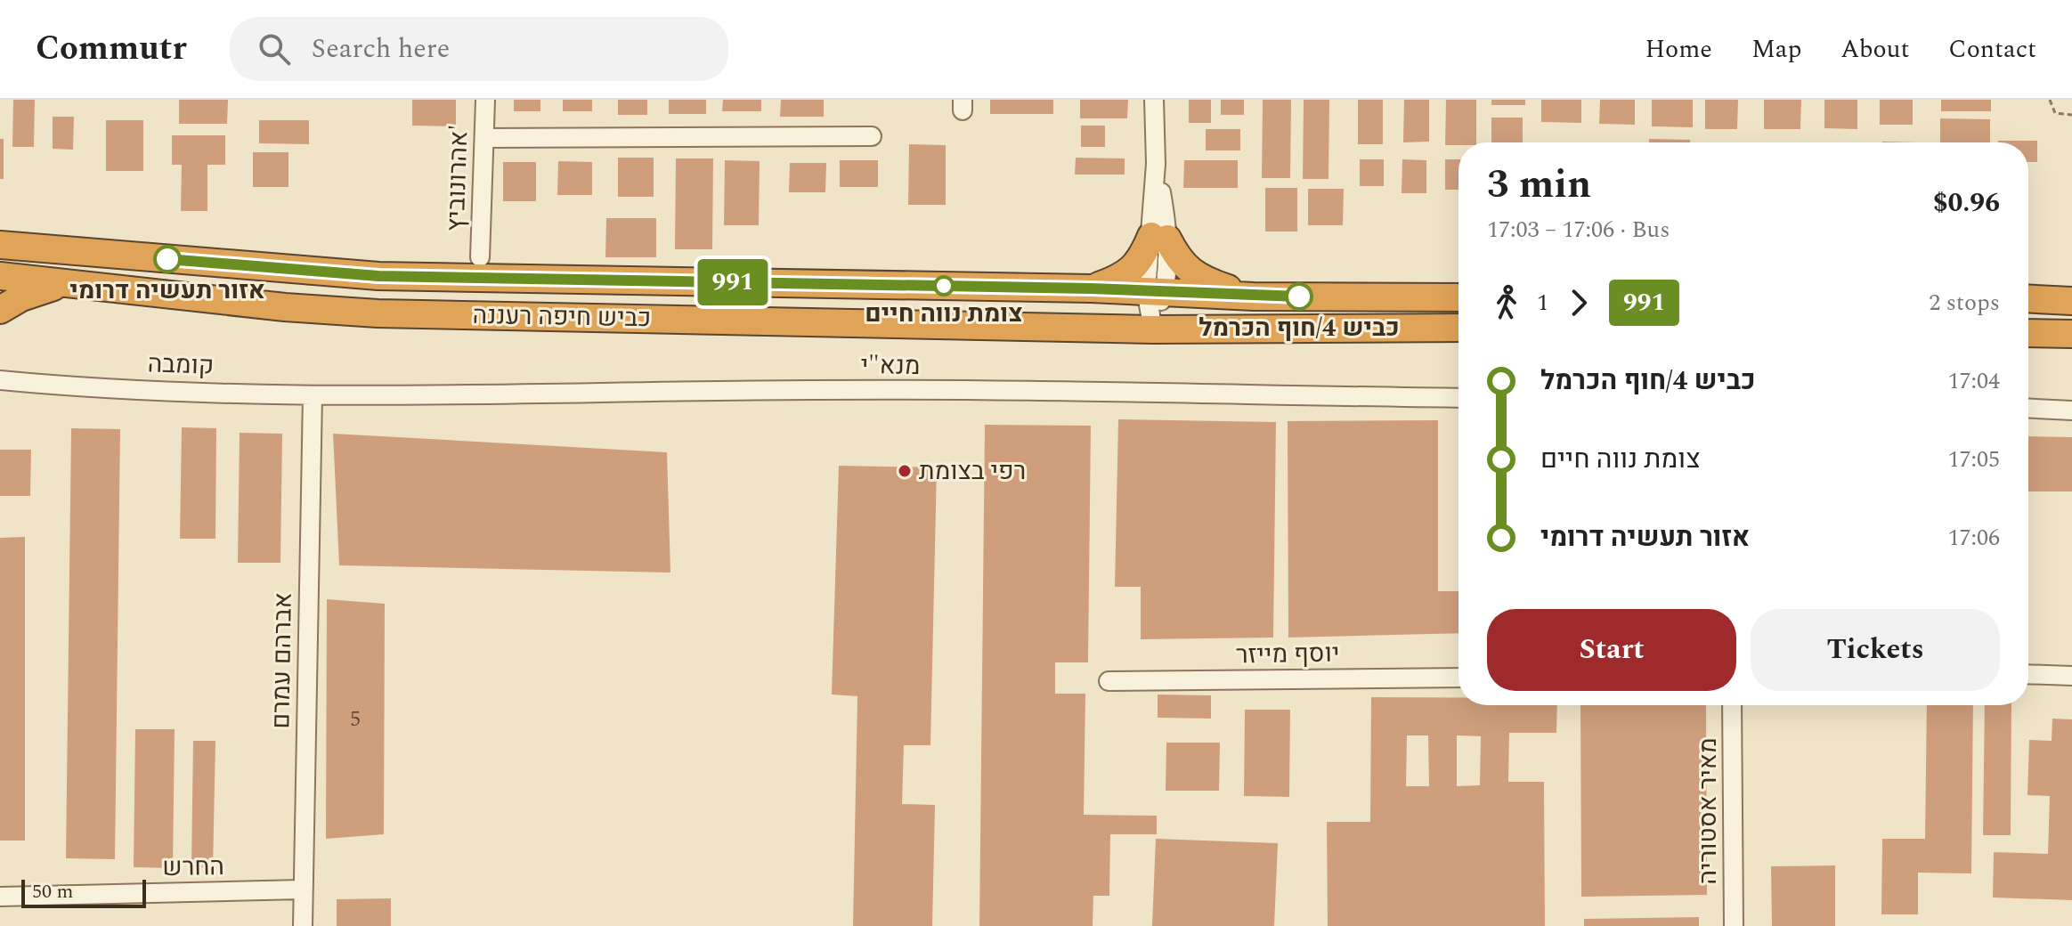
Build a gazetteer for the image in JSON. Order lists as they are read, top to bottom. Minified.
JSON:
{"streets":{"highway":["כביש חיפה רעננה"],"street":["אהרונוביץ'","קומבה","מנא\"י","יוסף מייזר","אברהם עמרם","מאיר אסטוריה","החרש"]},"crossings":[["קומבה","מנא\"י"],["קומבה","אברהם עמרם"],["מנא\"י","אברהם עמרם"],["אברהם עמרם","החרש"]],"places":["אזור תעשיה דרומי","צומת נווה חיים","כביש 4/חוף הכרמל","רפי בצומת"],"lines":["bus line 991"],"house_numbers":["5"],"scale_bar":"50 m","page":{"header":"Commutr","search":"Search here","nav":["Home","Map","About","Contact"],"on_map":"991","heading":["3 min","17:03 – 17:06 · Bus","$0.96"],"legs":["1","991","2 stops"],"list":[{"name":"כביש 4/חוף הכרמל","value":"17:04"},{"name":"צומת נווה חיים","value":"17:05"},{"name":"אזור תעשיה דרומי","value":"17:06"}],"buttons":["Start","Tickets"],"scale":"50 m"}}
